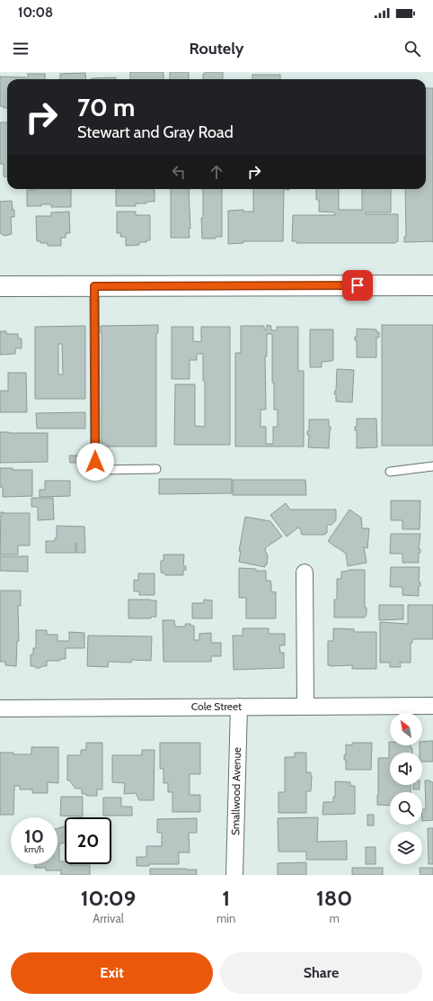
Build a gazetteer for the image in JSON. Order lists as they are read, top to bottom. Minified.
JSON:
{"streets":{"street":["Cole Street","Smallwood Avenue"]},"crossings":[["Cole Street","Smallwood Avenue"]],"north":"top left","page":{"status":"10:08","header":"Routely","turn":["70 m","Stewart and Gray Road"],"speed":"10 km/h","limit":"20","eta":["10:09","Arrival","1","min","180","m"],"buttons":["Exit","Share"]}}
